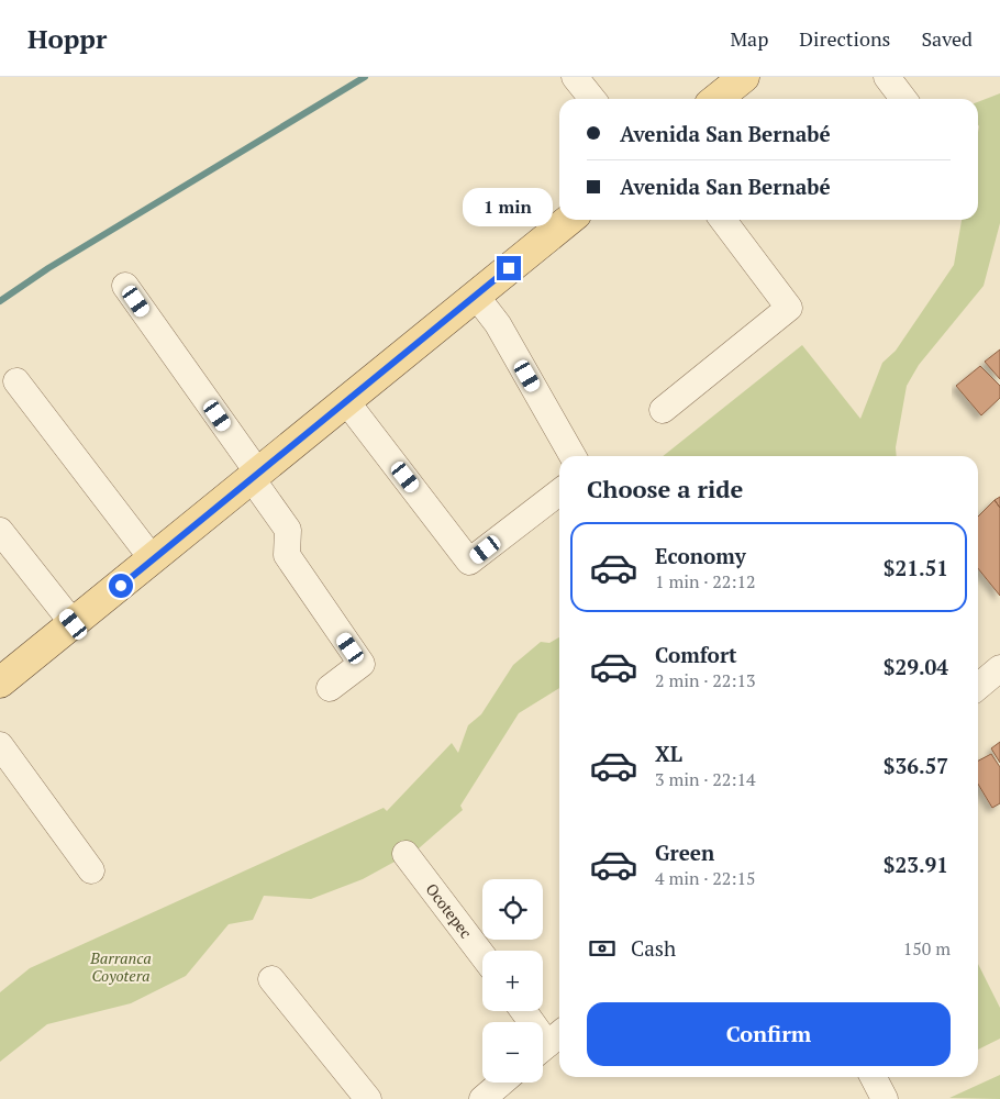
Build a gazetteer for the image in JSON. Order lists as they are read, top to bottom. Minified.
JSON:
{"streets":{"street":["Ocotepec"]},"parks":["Barranca Coyotera"],"page":{"header":"Hoppr","nav":["Map","Directions","Saved"],"banner":["Avenida San Bernabé","Avenida San Bernabé"],"bubble":"1 min","heading":"Choose a ride","list":[{"name":"Economy","note":"1 min · 22:12","value":"$21.51"},{"name":"Comfort","note":"2 min · 22:13","value":"$29.04"},{"name":"XL","note":"3 min · 22:14","value":"$36.57"},{"name":"Green","note":"4 min · 22:15","value":"$23.91"}],"map_buttons":["+","−"],"pay":["Cash","150 m"],"buttons":"Confirm"}}
